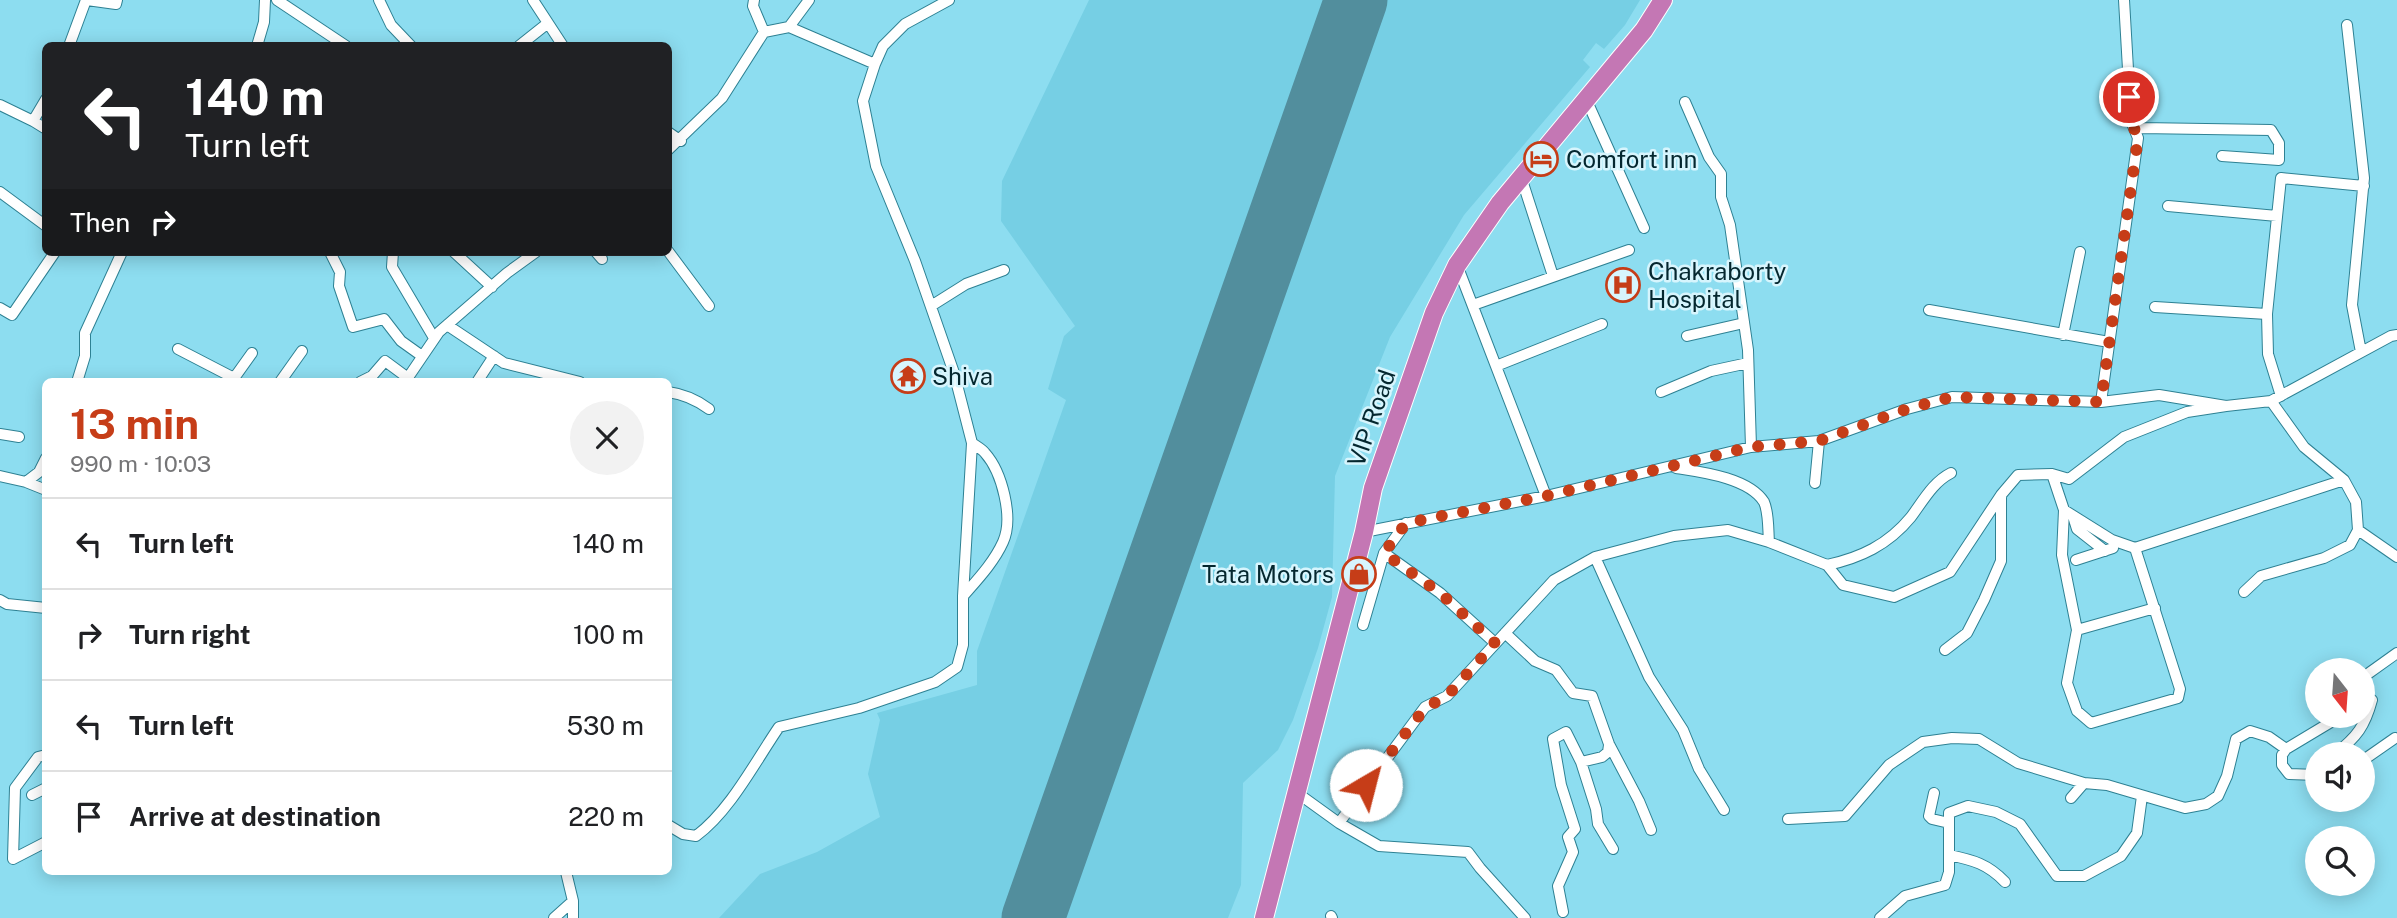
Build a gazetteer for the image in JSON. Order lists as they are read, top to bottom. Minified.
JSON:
{"streets":{"highway":["VIP Road"]},"places":{"hotel":["Comfort inn"],"hospital":["Chakraborty Hospital"],"temple":["Shiva"],"shop":["Tata Motors"]},"north":"bottom","page":{"turn":["140 m","Turn left"],"then":"Then","heading":["13 min","990 m · 10:03"],"list":[{"name":"Turn left","value":"140 m"},{"name":"Turn right","value":"100 m"},{"name":"Turn left","value":"530 m"},{"name":"Arrive at destination","value":"220 m"}]}}
